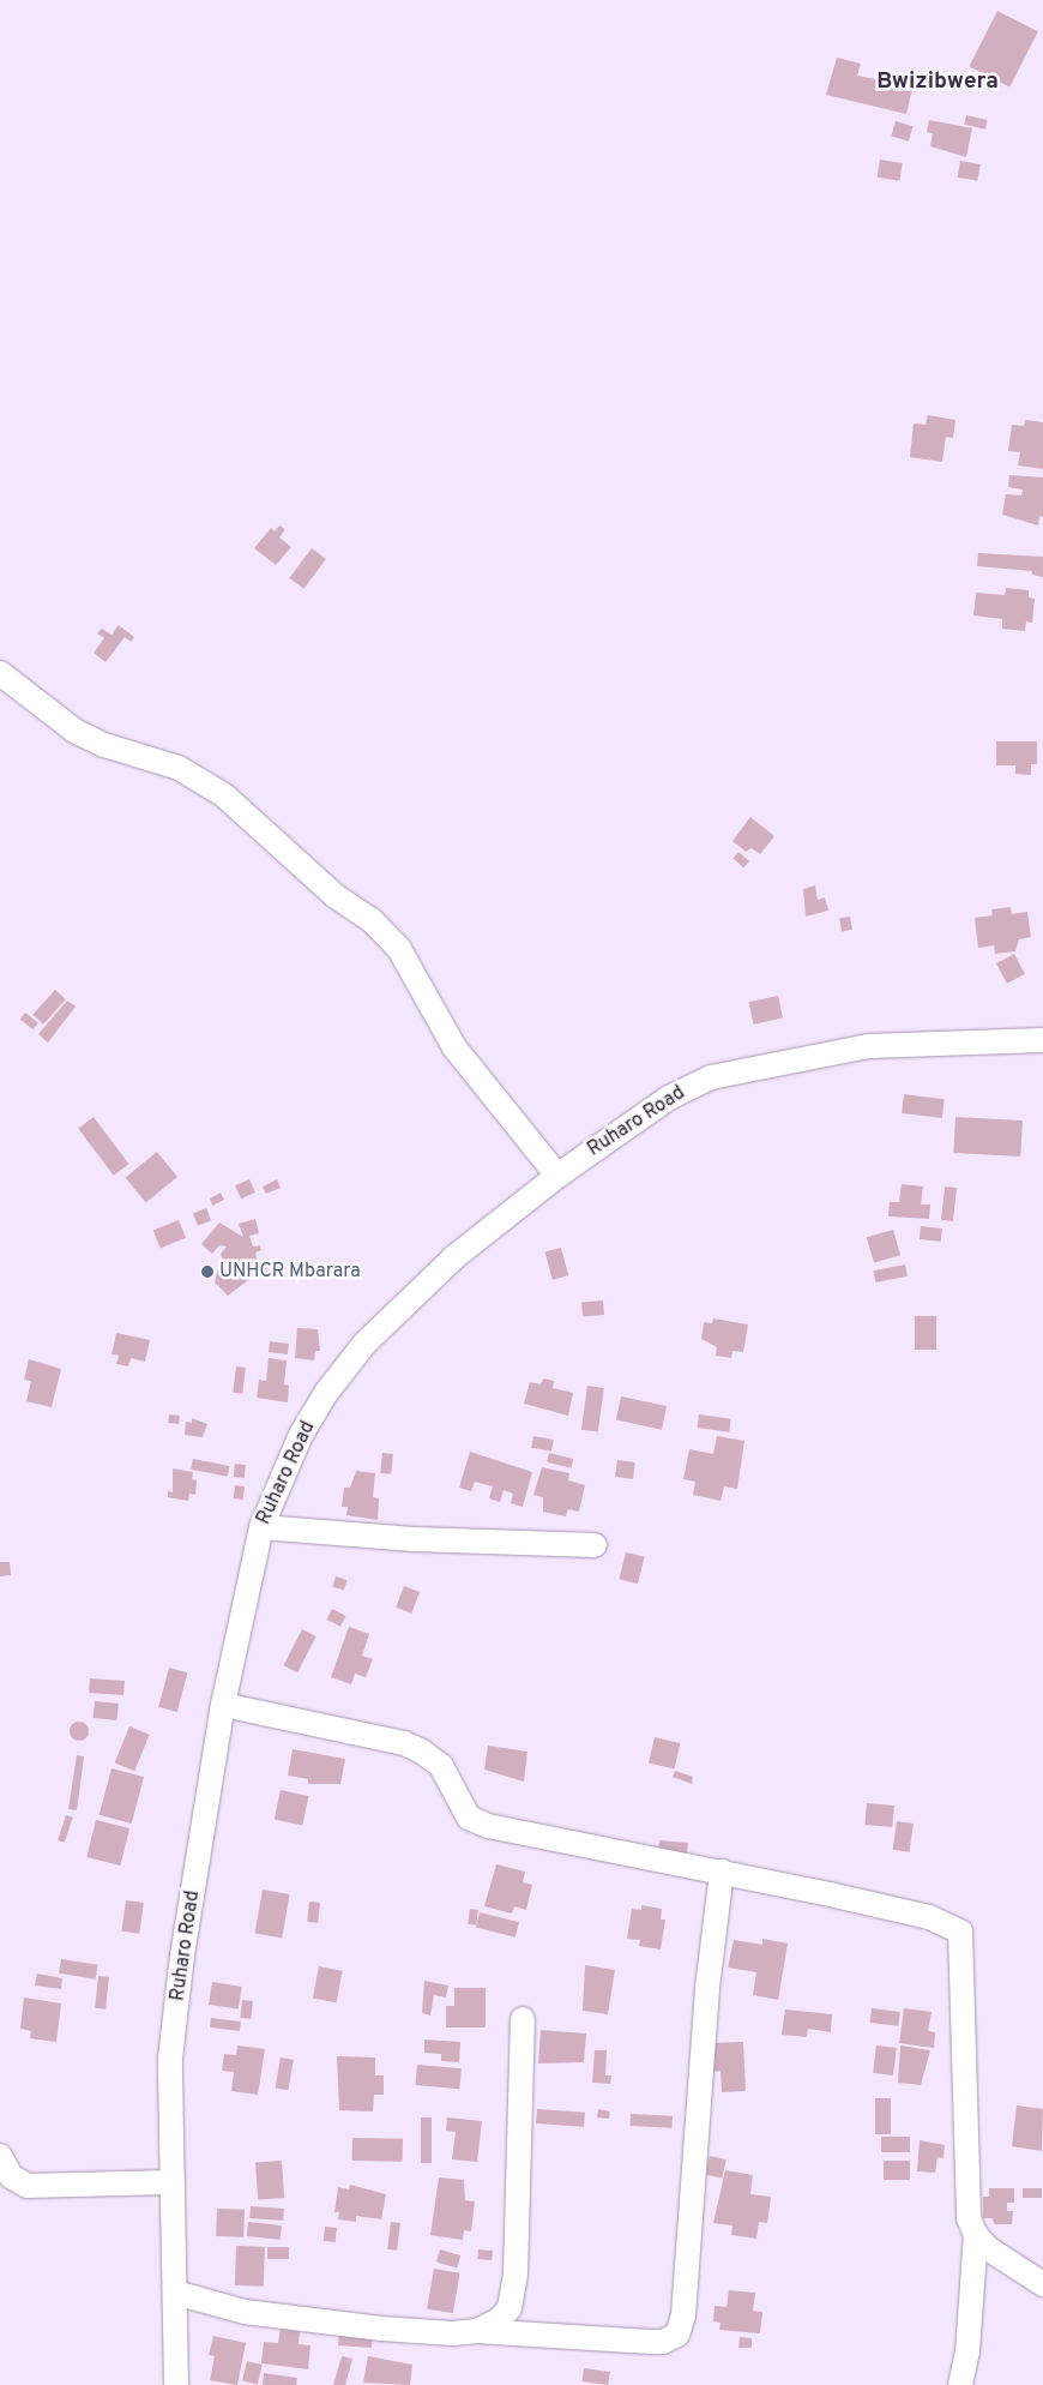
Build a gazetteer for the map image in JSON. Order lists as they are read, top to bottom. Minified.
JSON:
{"streets":{"street":["Ruharo Road"]},"districts":["Bwizibwera"],"places":["UNHCR Mbarara"]}
